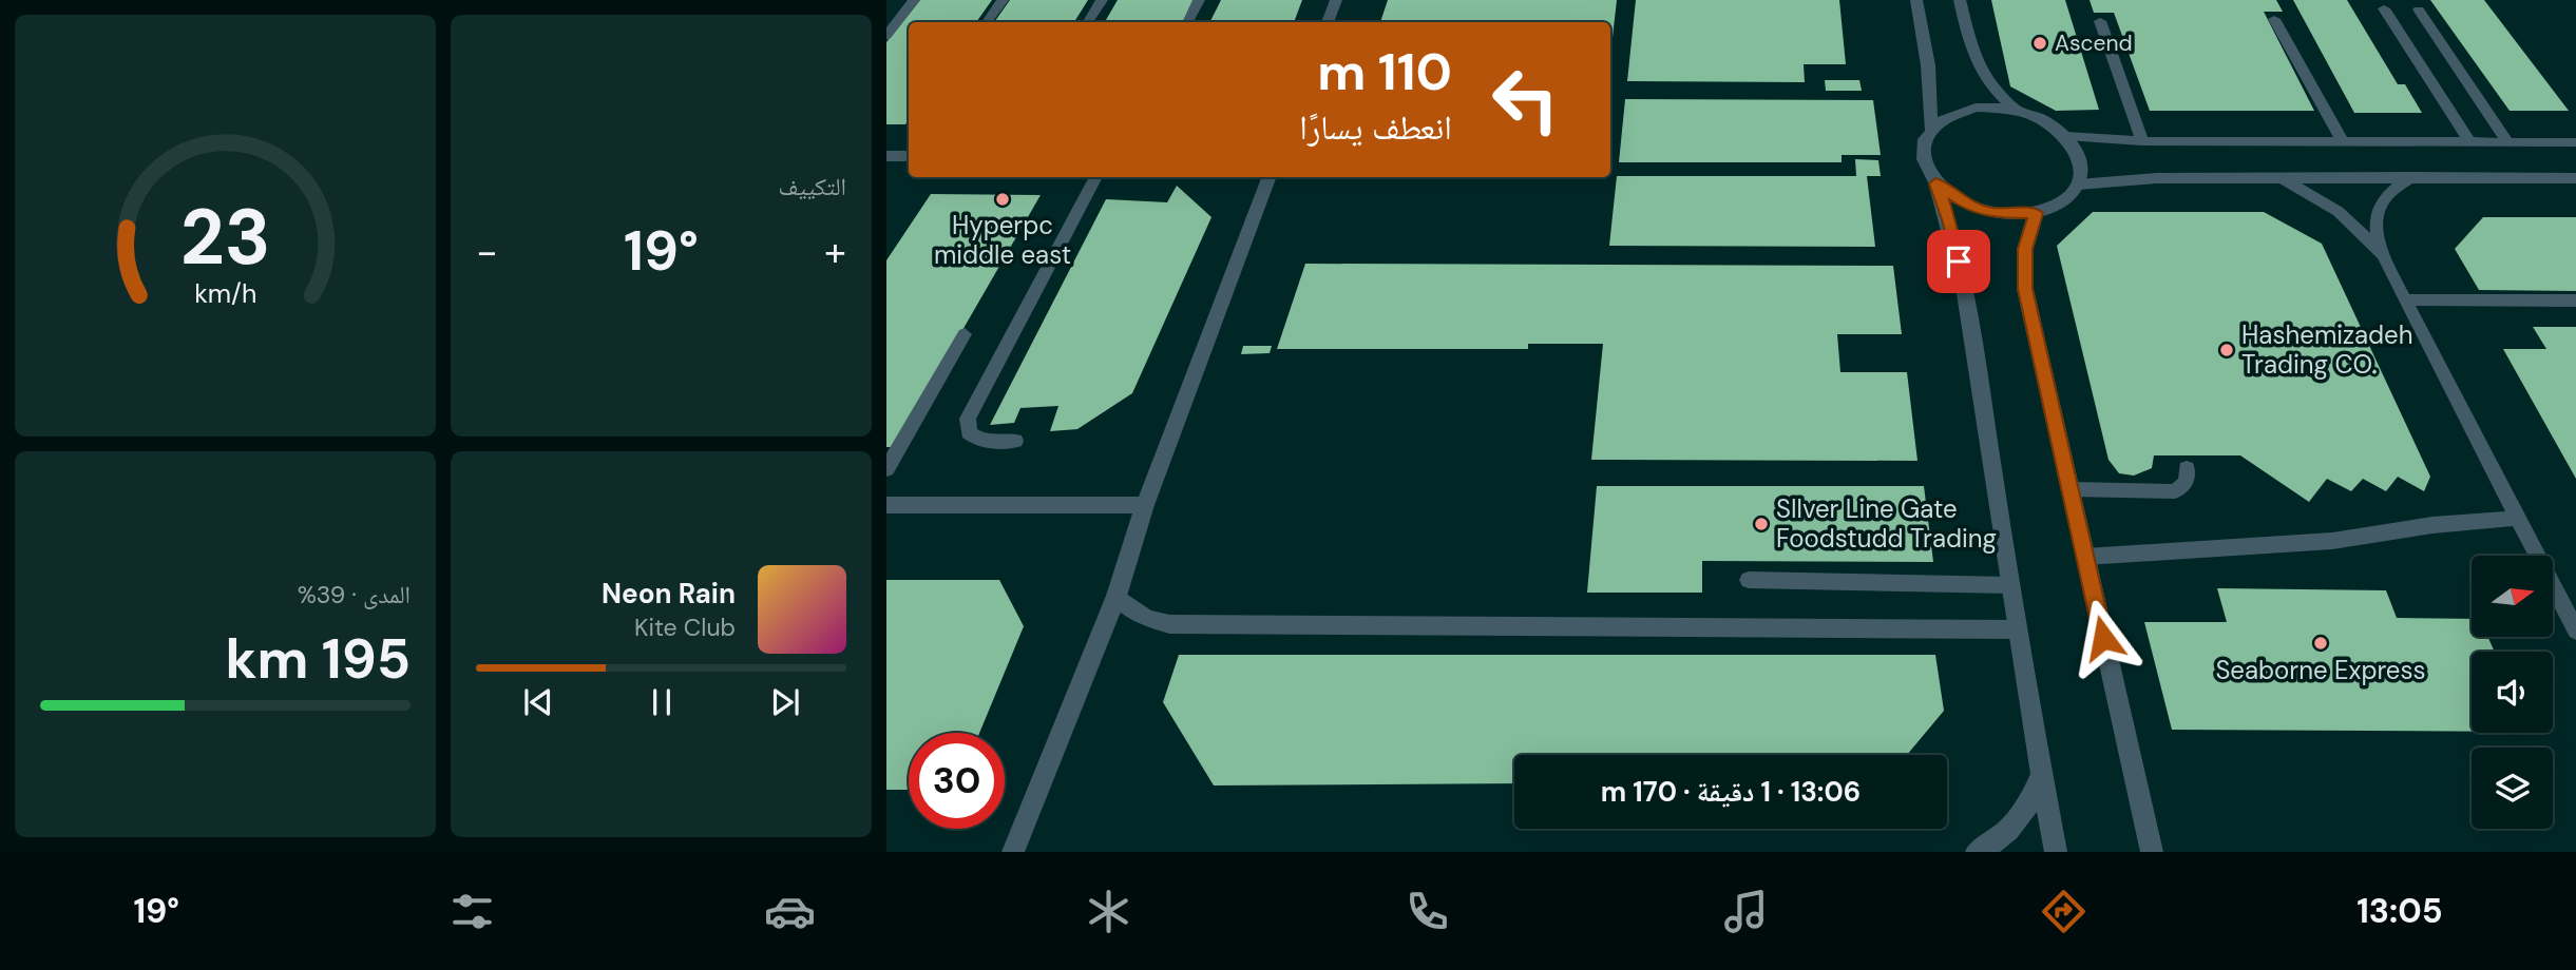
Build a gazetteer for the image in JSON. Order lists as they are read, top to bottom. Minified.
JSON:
{"places":["Ascend","Hyperpc middle east","Hashemizadeh Trading CO.","SIlver Line Gate Foodstudd Trading","Seaborne Express"],"north":"right","page":{"tile":["التكييف",["المدى · 39%","195 km"]],"turn":["110 m","انعطف يسارًا"],"heat":["−","19°","+"],"song":["Neon Rain","Kite Club"],"limit":"30","trip":"13:06 · 1 دقيقة · 170 m","tabs":["13:05","19°"],"gauge":["23","km/h"]}}
